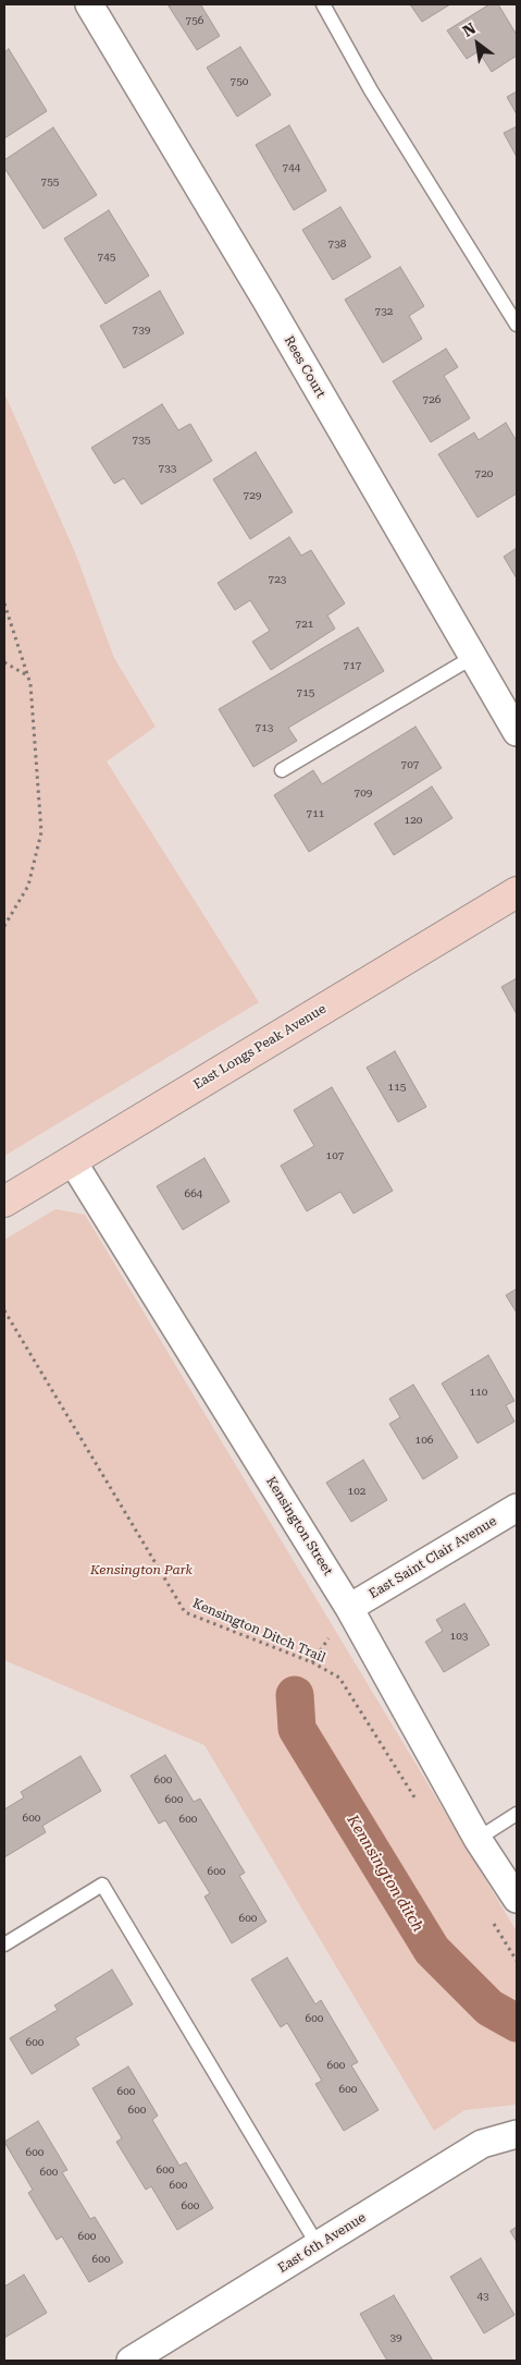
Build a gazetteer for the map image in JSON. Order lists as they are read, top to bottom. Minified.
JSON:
{"streets":{"street":["Rees Court","East Longs Peak Avenue","Kensington Street","East Saint Clair Avenue","East 6th Avenue"],"path":["Kensington Ditch Trail"]},"crossings":[["East Longs Peak Avenue","Kensington Street"],["Kensington Street","East Saint Clair Avenue"]],"water":["Kennsington ditch"],"parks":["Kensington Park"],"house_numbers":["756","750","744","755","738","745","732","739","726","735","733","720","729","723","721","717","715","713","707","709","711","120","115","107","664","110","106","102","103","600","600","600","600","600","600","600","600","600","600","600","600","600","600","600","600","600","600","600","43","39"],"north":"top left"}
